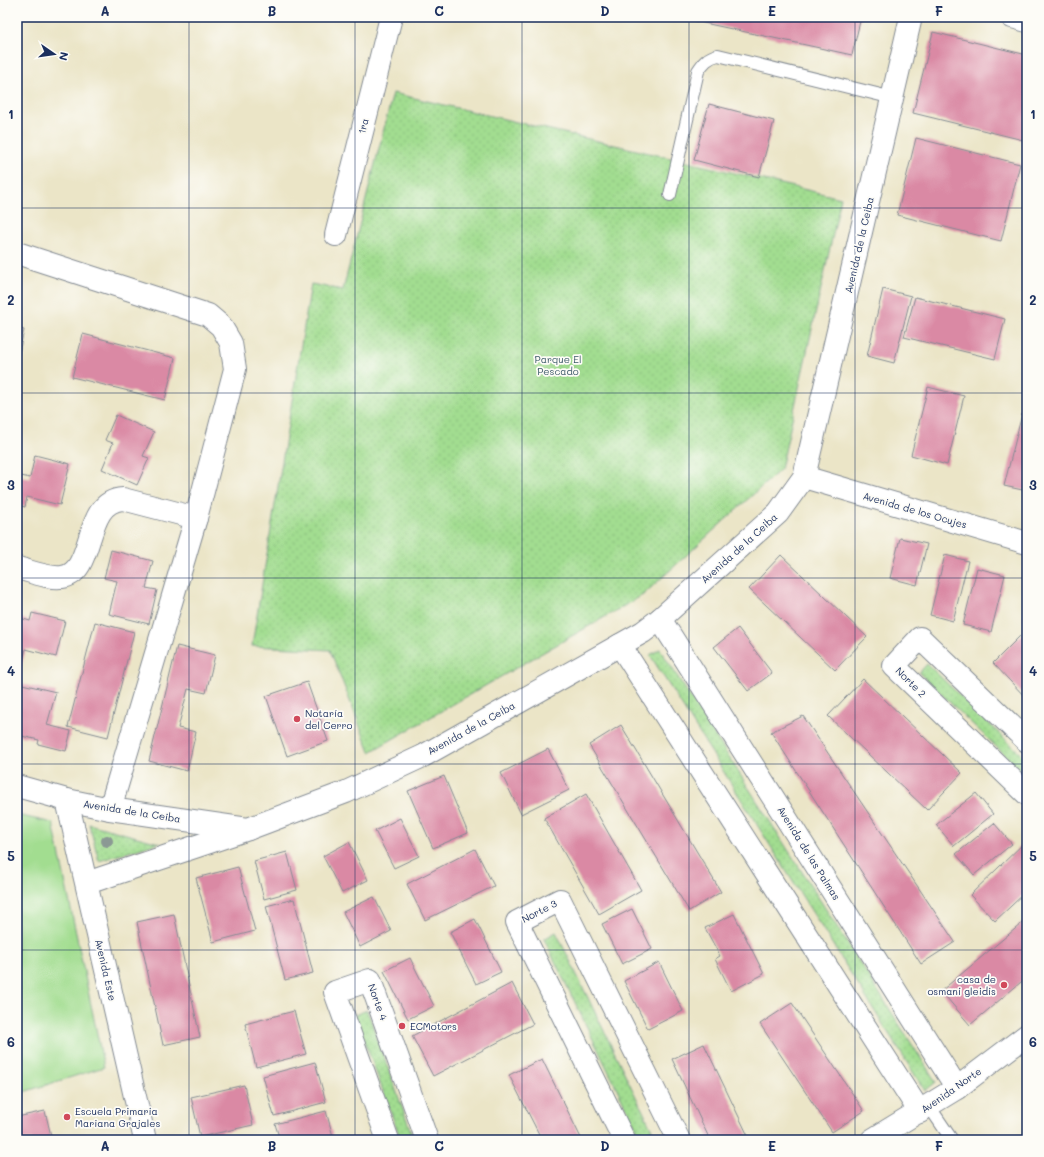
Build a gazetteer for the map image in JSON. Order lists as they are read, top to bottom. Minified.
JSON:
{"streets":{"street":["1ra","Avenida de la Ceiba","Avenida de los Ocujes","Norte 2","Avenida de las Palmas","Norte 3","Avenida Este","Norte 4","Avenida Norte"]},"crossings":[["Avenida de la Ceiba","Avenida de los Ocujes"],["Avenida de la Ceiba","Avenida de las Palmas"],["Avenida de la Ceiba","Avenida Este"],["Avenida de las Palmas","Avenida Norte"]],"parks":["Parque El Pescado"],"places":["Notaría del Cerro","casa de osmani gleidis","ECMotors","Escuela Primaria Mariana Grajales"],"north":"right","grid":{"columns":["A","B","C","D","E","F"],"rows":["1","2","3","4","5","6"]}}
